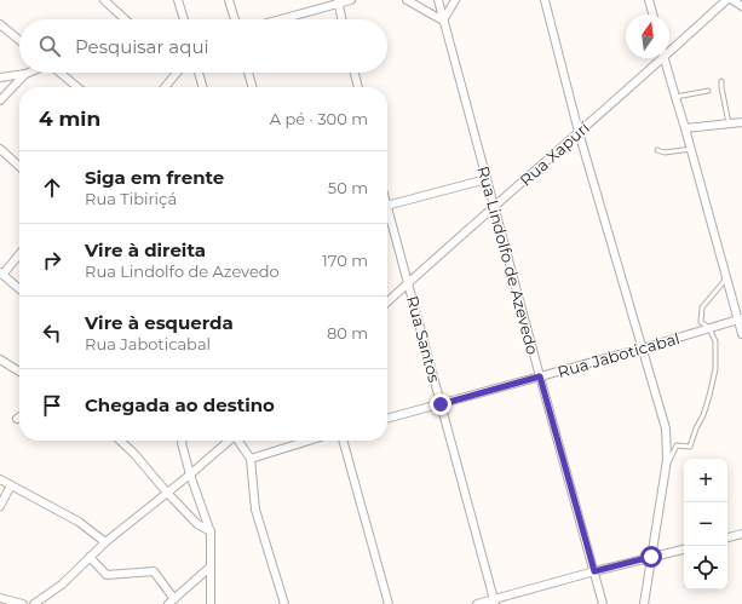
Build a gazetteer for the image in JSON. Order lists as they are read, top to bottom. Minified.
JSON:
{"streets":{"street":["Rua Xapurí","Rua Lindolfo de Azevedo","Rua Santos","Rua Jaboticabal"]},"crossings":[["Rua Xapurí","Rua Lindolfo de Azevedo"],["Rua Xapurí","Rua Santos"],["Rua Lindolfo de Azevedo","Rua Jaboticabal"],["Rua Santos","Rua Jaboticabal"]],"north":"top","page":{"search":"Pesquisar aqui","heading":["4 min","A pé · 300 m"],"list":[["Siga em frente","Rua Tibiriçá","50 m"],["Vire à direita","Rua Lindolfo de Azevedo","170 m"],["Vire à esquerda","Rua Jaboticabal","80 m"],"Chegada ao destino"],"map_buttons":["+","−"]}}
